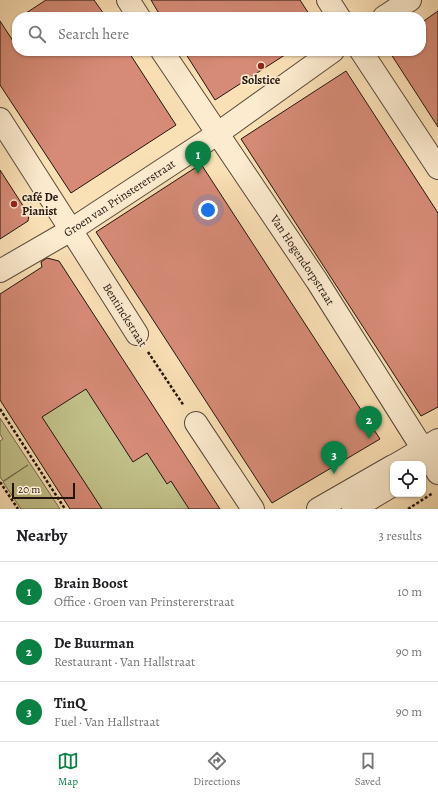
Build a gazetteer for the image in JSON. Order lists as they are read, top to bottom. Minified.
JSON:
{"streets":{"street":["Groen van Prinstererstraat","Van Hogendorpstraat","Bentinckstraat"]},"crossings":[["Groen van Prinstererstraat","Van Hogendorpstraat"],["Groen van Prinstererstraat","Bentinckstraat"]],"places":["Solstice","café De Pianist"],"scale_bar":"20 m","page":{"search":"Search here","pins":["1","2","3"],"scale":"20 m","heading":["Nearby","3 results"],"list":[{"mark":"1","name":"Brain Boost","note":"Office · Groen van Prinstererstraat","value":"10 m"},{"mark":"2","name":"De Buurman","note":"Restaurant · Van Hallstraat","value":"90 m"},{"mark":"3","name":"TinQ","note":"Fuel · Van Hallstraat","value":"90 m"}],"nav":["Map","Directions","Saved"]}}
